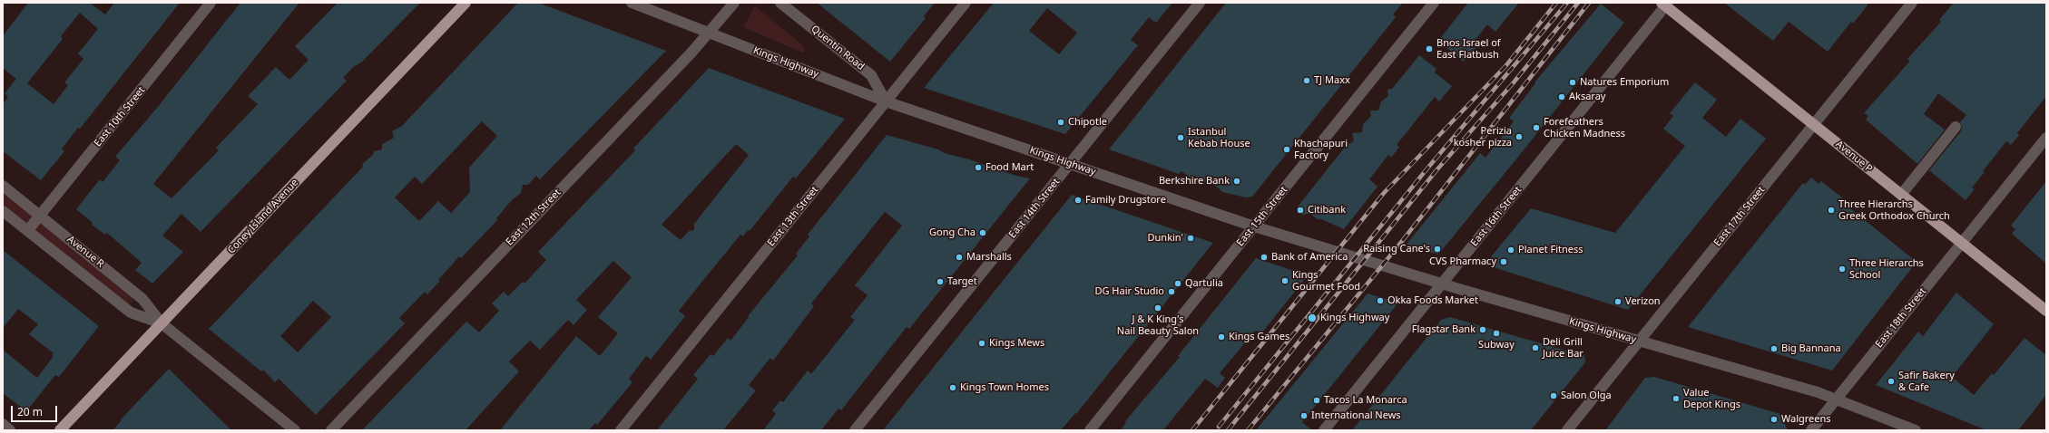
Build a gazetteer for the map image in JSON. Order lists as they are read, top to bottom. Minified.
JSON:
{"streets":{"main road":["Avenue P","Coney Island Avenue"],"street":["Quentin Road","Kings Highway","East 10th Street","East 14th Street","East 13th Street","East 15th Street","East 16th Street","East 17th Street","East 12th Street","Avenue R","East 18th Street"]},"crossings":[["Quentin Road","Kings Highway"],["Quentin Road","East 13th Street"],["Kings Highway","East 14th Street"],["Kings Highway","East 13th Street"],["Kings Highway","East 15th Street"],["Kings Highway","East 16th Street"],["Kings Highway","East 17th Street"],["Kings Highway","East 12th Street"],["Kings Highway","East 18th Street"],["East 10th Street","Avenue R"],["Avenue P","East 16th Street"],["Avenue P","East 17th Street"],["Avenue P","East 18th Street"],["Coney Island Avenue","Avenue R"]],"places":["Bnos Israel of East Flatbush","TJ Maxx","Natures Emporium","Aksaray","Chipotle","Forefeathers Chicken Madness","Perizia kosher pizza","Istanbul Kebab House","Khachapuri Factory","Food Mart","Berkshire Bank","Family Drugstore","Citibank","Three Hierarchs Greek Orthodox Church","Gong Cha","Dunkin'","Raising Cane's","Planet Fitness","Marshalls","Bank of America","CVS Pharmacy","Three Hierarchs School","Kings Gourmet Food","Target","Qartulia","DG Hair Studio","Okka Foods Market","Verizon","J & K King's Nail Beauty Salon","Kings Highway","Flagstar Bank","Subway","Kings Games","Kings Mews","Deli Grill Juice Bar","Big Bannana","Safir Bakery & Cafe","Kings Town Homes","Salon Olga","Value Depot Kings","Tacos La Monarca","International News","Walgreens"],"scale_bar":"20 m"}
